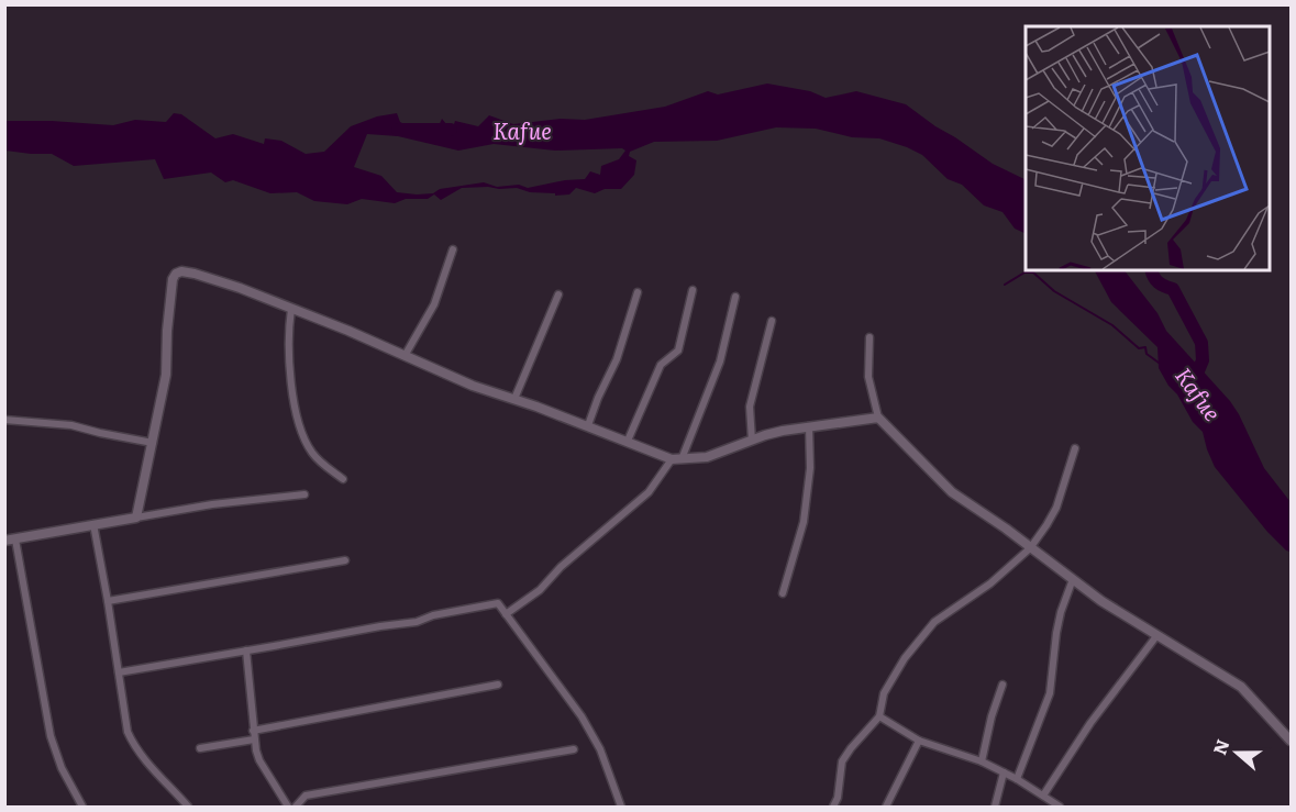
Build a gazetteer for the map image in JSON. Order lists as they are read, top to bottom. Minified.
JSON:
{"water":["Kafue"],"north":"left"}
